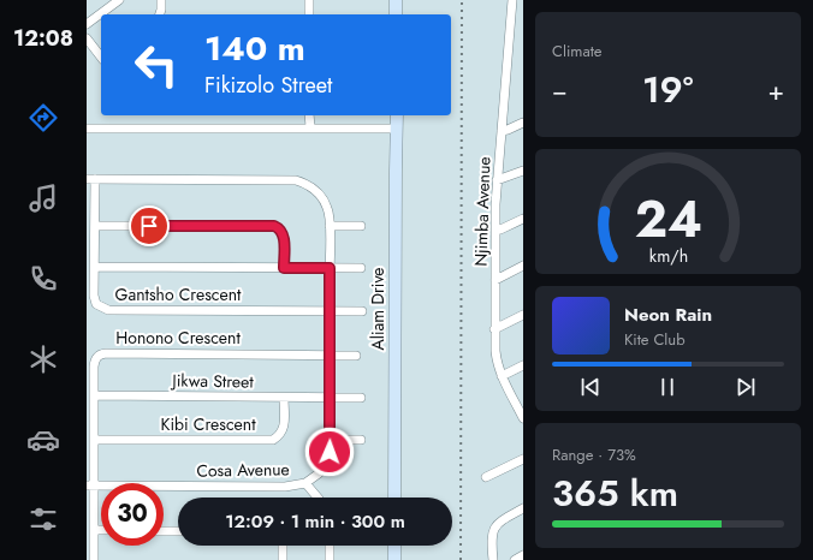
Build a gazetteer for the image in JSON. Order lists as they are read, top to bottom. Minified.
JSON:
{"streets":{"street":["Njimba Avenue","Gantsho Crescent","Aliam Drive","Honono Crescent","Jikwa Street","Kibi Crescent","Cosa Avenue"]},"crossings":[["Gantsho Crescent","Cosa Avenue"],["Honono Crescent","Jikwa Street"],["Honono Crescent","Kibi Crescent"],["Honono Crescent","Cosa Avenue"],["Jikwa Street","Kibi Crescent"],["Jikwa Street","Cosa Avenue"]],"page":{"tabs":"12:08","tile":["Climate",["Range · 73%","365 km"]],"turn":["140 m","Fikizolo Street"],"heat":["−","19°","+"],"song":["Neon Rain","Kite Club"],"limit":"30","trip":"12:09 · 1 min · 300 m","gauge":["24","km/h"]}}
